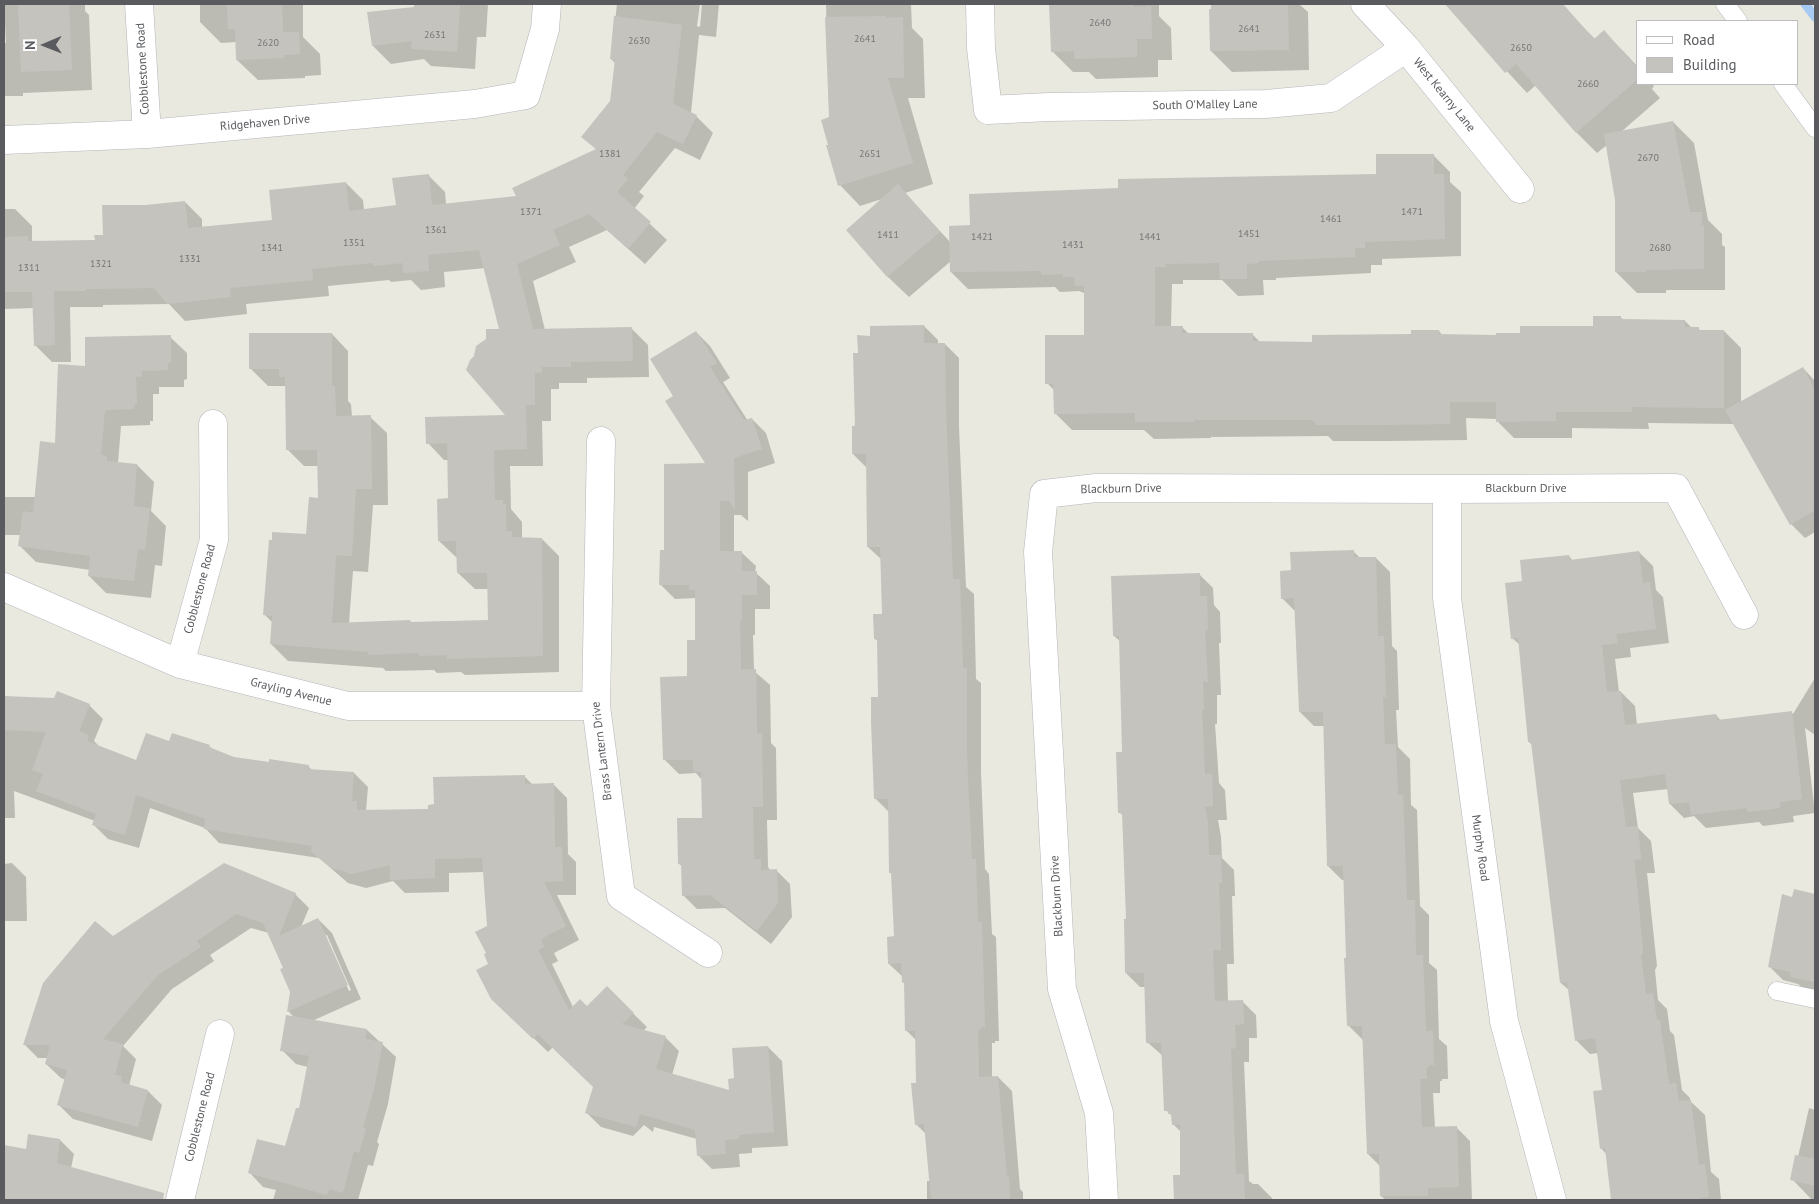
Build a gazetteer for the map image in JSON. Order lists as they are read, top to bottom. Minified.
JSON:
{"streets":{"street":["Cobblestone Road","West Kearny Lane","South O'Malley Lane","Ridgehaven Drive","Blackburn Drive","Grayling Avenue","Brass Lantern Drive","Murphy Road"]},"crossings":[["Cobblestone Road","Ridgehaven Drive"],["Cobblestone Road","Grayling Avenue"],["West Kearny Lane","South O'Malley Lane"],["Blackburn Drive","Murphy Road"],["Grayling Avenue","Brass Lantern Drive"]],"house_numbers":["2640","2641","2631","2641","2630","2620","2650","2660","1381","2651","2670","1371","1471","1461","1361","1451","1411","1421","1441","1351","1431","1341","2680","1331","1321","1311"],"legend":["Road","Building"],"north":"left"}
